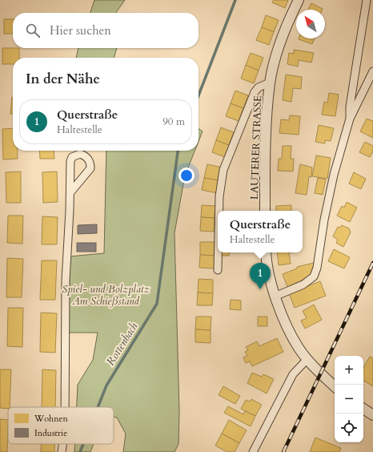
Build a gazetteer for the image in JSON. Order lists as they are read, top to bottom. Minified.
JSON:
{"streets":{"street":["LAUTERER STRASSE"]},"water":["Rottenbach"],"parks":["Spiel- und Bolzplatz Am Schießstand"],"legend":["Wohnen","Industrie"],"north":"top left","page":{"search":"Hier suchen","heading":"In der Nähe","list":[{"mark":"1","name":"Querstraße","note":"Haltestelle","value":"90 m"}],"popup":["Querstraße","Haltestelle"],"pins":"1","map_buttons":["+","−"]}}
